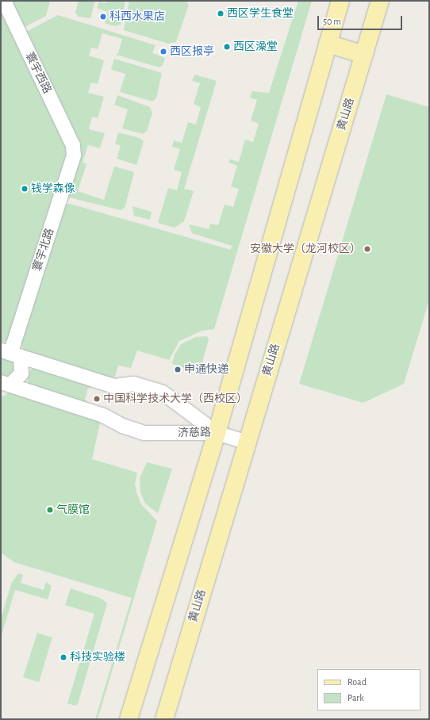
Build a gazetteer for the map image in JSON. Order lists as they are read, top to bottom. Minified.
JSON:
{"streets":{"main road":["黄山路"],"street":["寰宇西路","寰宇北路","济慈路"]},"crossings":[["寰宇西路","寰宇北路"],["寰宇北路","济慈路"]],"places":["西区学生食堂","科西水果店","西区澡堂","西区报亭","钱学森像","安徽大学（龙河校区）","申通快递","中国科学技术大学（西校区）","气膜馆","科技实验楼"],"legend":["Road","Park"],"scale_bar":"50 m"}
